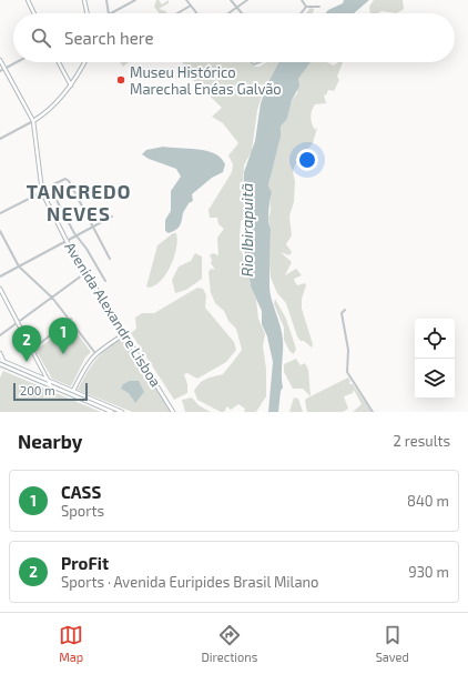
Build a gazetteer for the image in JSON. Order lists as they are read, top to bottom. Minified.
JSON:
{"streets":{"street":["Avenida Alexandre Lisboa"]},"districts":["TANCREDO NEVES"],"water":["Rio Ibirapuitã"],"places":["Museu Histórico Marechal Enéas Galvão"],"scale_bar":"200 m","page":{"search":"Search here","pins":["1","2"],"scale":"200 m","heading":["Nearby","2 results"],"list":[{"mark":"1","name":"CASS","note":"Sports","value":"840 m"},{"mark":"2","name":"ProFit","note":"Sports · Avenida Euripides Brasil Milano","value":"930 m"}],"nav":["Map","Directions","Saved"]}}
